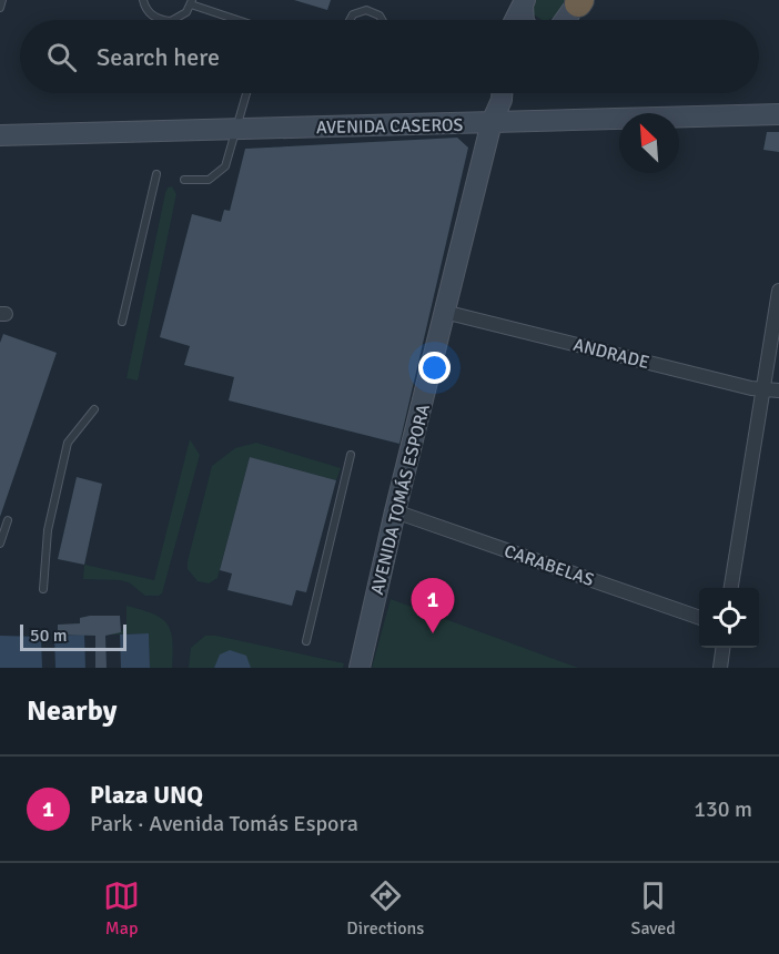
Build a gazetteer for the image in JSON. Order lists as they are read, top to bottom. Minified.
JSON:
{"streets":{"main road":["AVENIDA CASEROS","AVENIDA TOMÁS ESPORA"],"street":["ANDRADE","CARABELAS"]},"crossings":[["AVENIDA CASEROS","AVENIDA TOMÁS ESPORA"],["ANDRADE","AVENIDA TOMÁS ESPORA"],["AVENIDA TOMÁS ESPORA","CARABELAS"]],"scale_bar":"50 m","north":"top left","page":{"search":"Search here","pins":"1","scale":"50 m","heading":"Nearby","list":[{"mark":"1","name":"Plaza UNQ","note":"Park · Avenida Tomás Espora","value":"130 m"}],"nav":["Map","Directions","Saved"]}}
